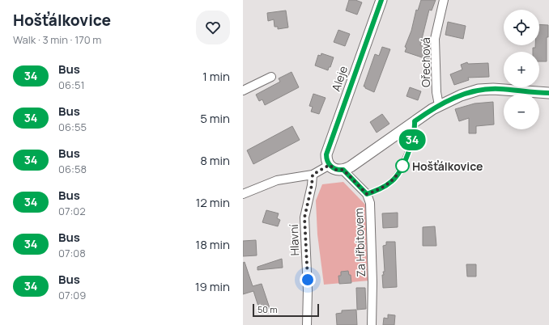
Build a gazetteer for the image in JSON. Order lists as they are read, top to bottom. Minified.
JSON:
{"streets":{"street":["Ořechová","Aleje","Hlavní","Za Hřbitovem"]},"places":["Hošťálkovice"],"lines":["bus line 34"],"scale_bar":"50 m","page":{"heading":["Hošťálkovice","Walk · 3 min · 170 m"],"on_map":"34","map_buttons":["+","−"],"list":[{"mark":"34","name":"Bus","note":"06:51","value":"1 min"},{"mark":"34","name":"Bus","note":"06:55","value":"5 min"},{"mark":"34","name":"Bus","note":"06:58","value":"8 min"},{"mark":"34","name":"Bus","note":"07:02","value":"12 min"},{"mark":"34","name":"Bus","note":"07:08","value":"18 min"},{"mark":"34","name":"Bus","note":"07:09","value":"19 min"}],"scale":"50 m"}}
